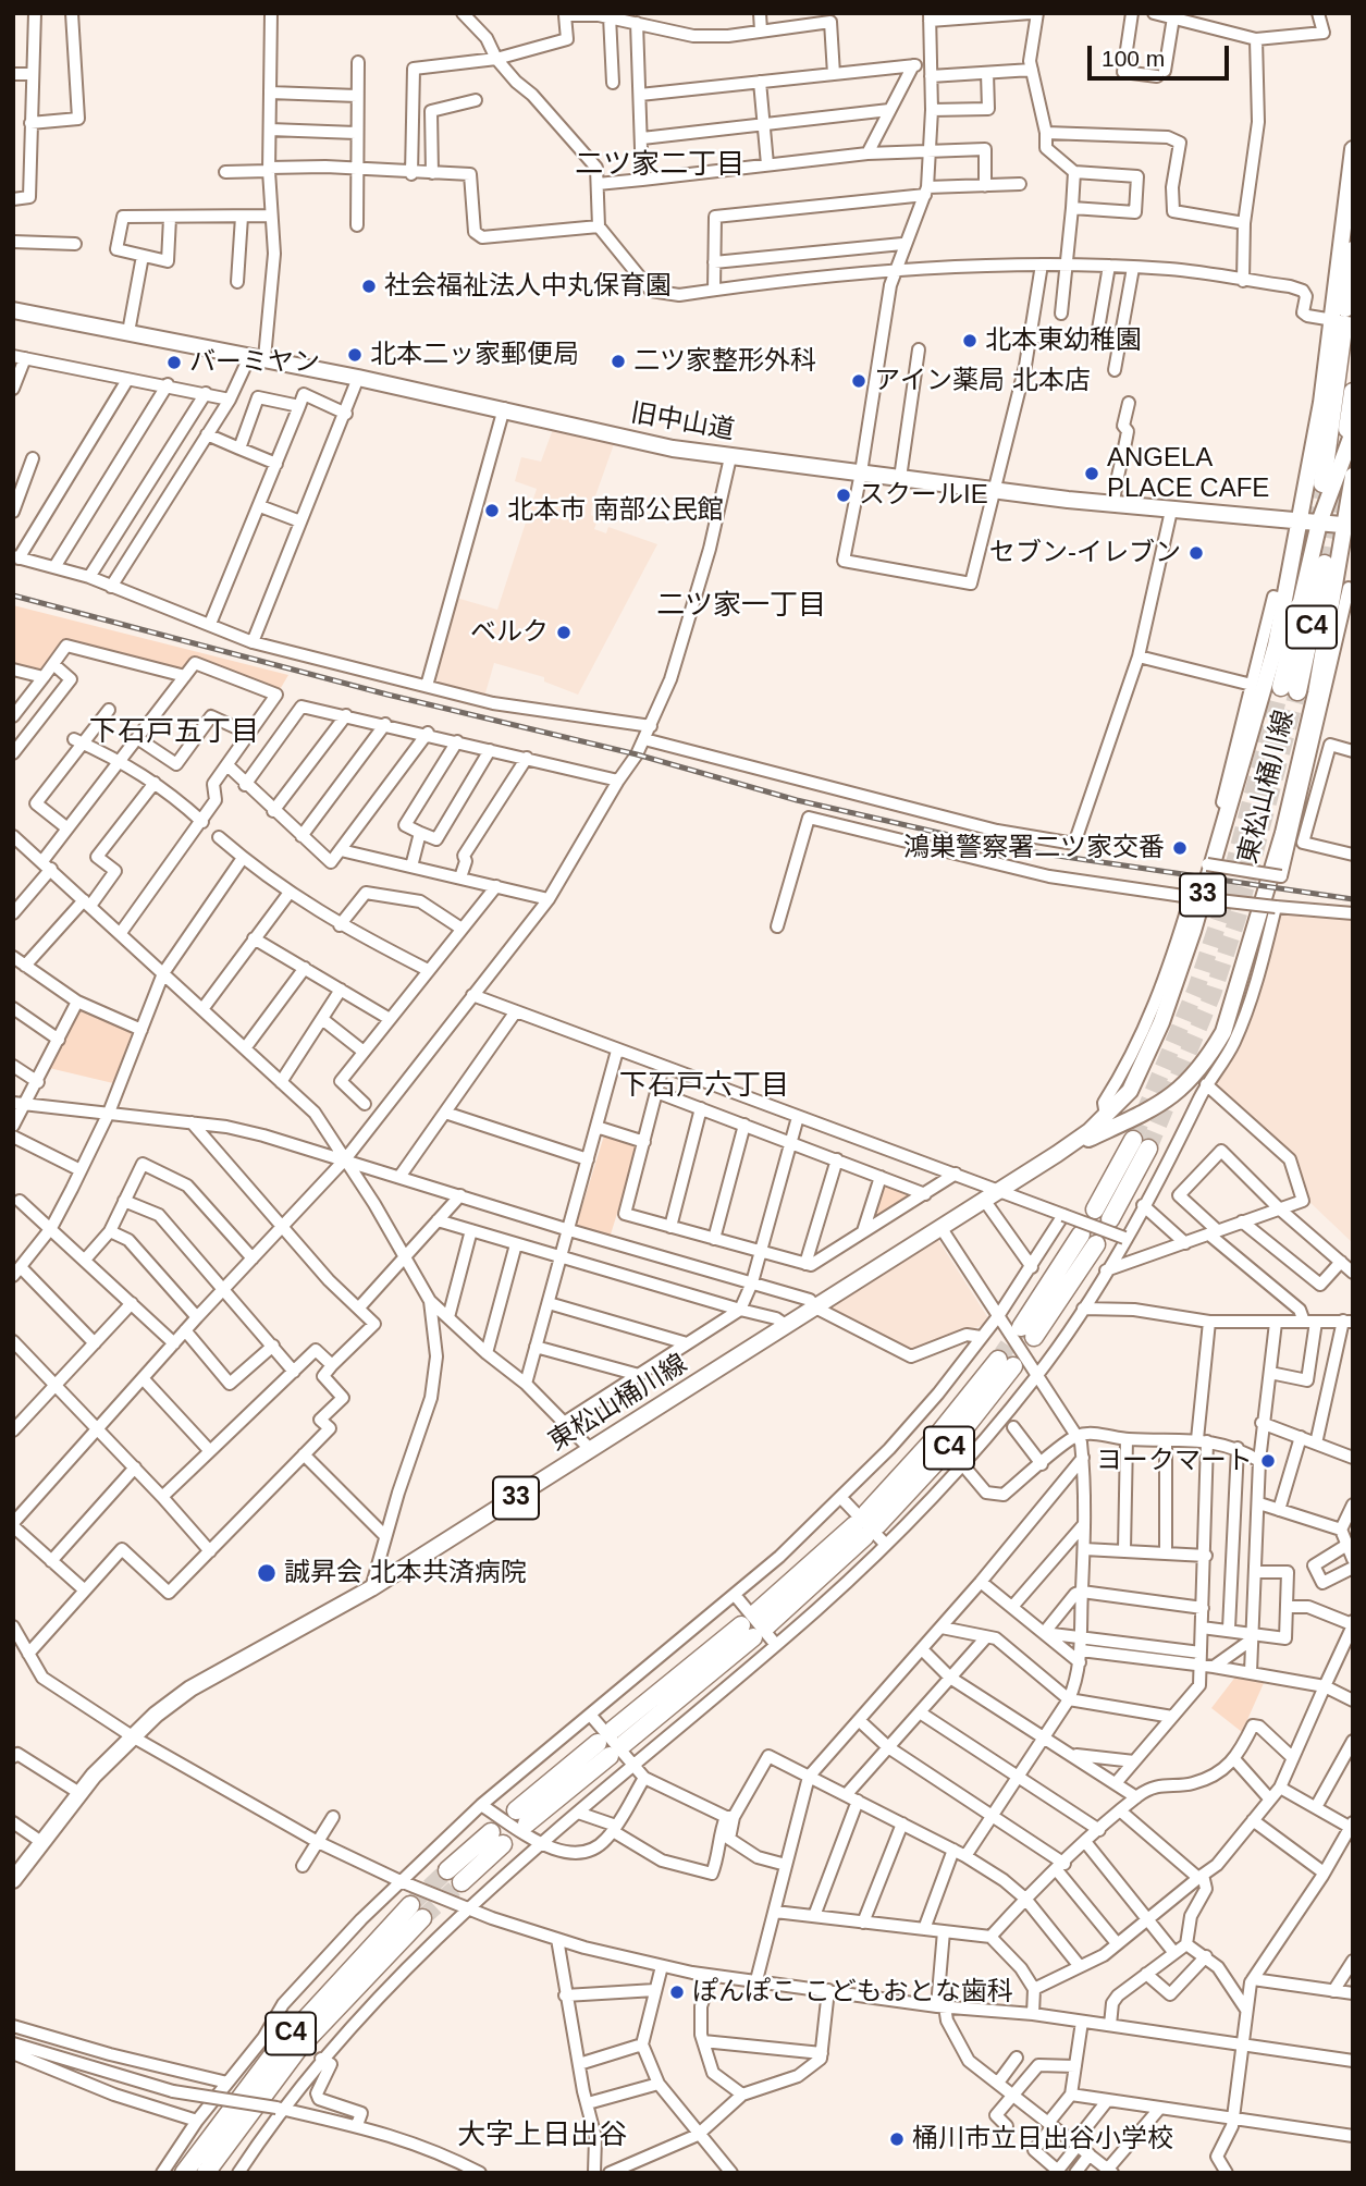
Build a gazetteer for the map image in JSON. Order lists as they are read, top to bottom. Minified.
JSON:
{"streets":{"highway":["C4"],"main road":["旧中山道","東松山桶川線","33"]},"crossings":[["旧中山道","東松山桶川線"],["旧中山道","33"],["東松山桶川線","33"]],"districts":["二ツ家二丁目","二ツ家一丁目","下石戸五丁目","下石戸六丁目","大字上日出谷"],"places":["社会福祉法人中丸保育園","北本東幼稚園","北本二ッ家郵便局","二ツ家整形外科","バーミヤン","アイン薬局 北本店","ANGELA PLACE CAFE","スクールIE","北本市 南部公民館","セブン-イレブン","ベルク","鴻巣警察署二ツ家交番","ヨークマート","誠昇会 北本共済病院","ぽんぽこ こどもおとな歯科","桶川市立日出谷小学校"],"scale_bar":"100 m"}
